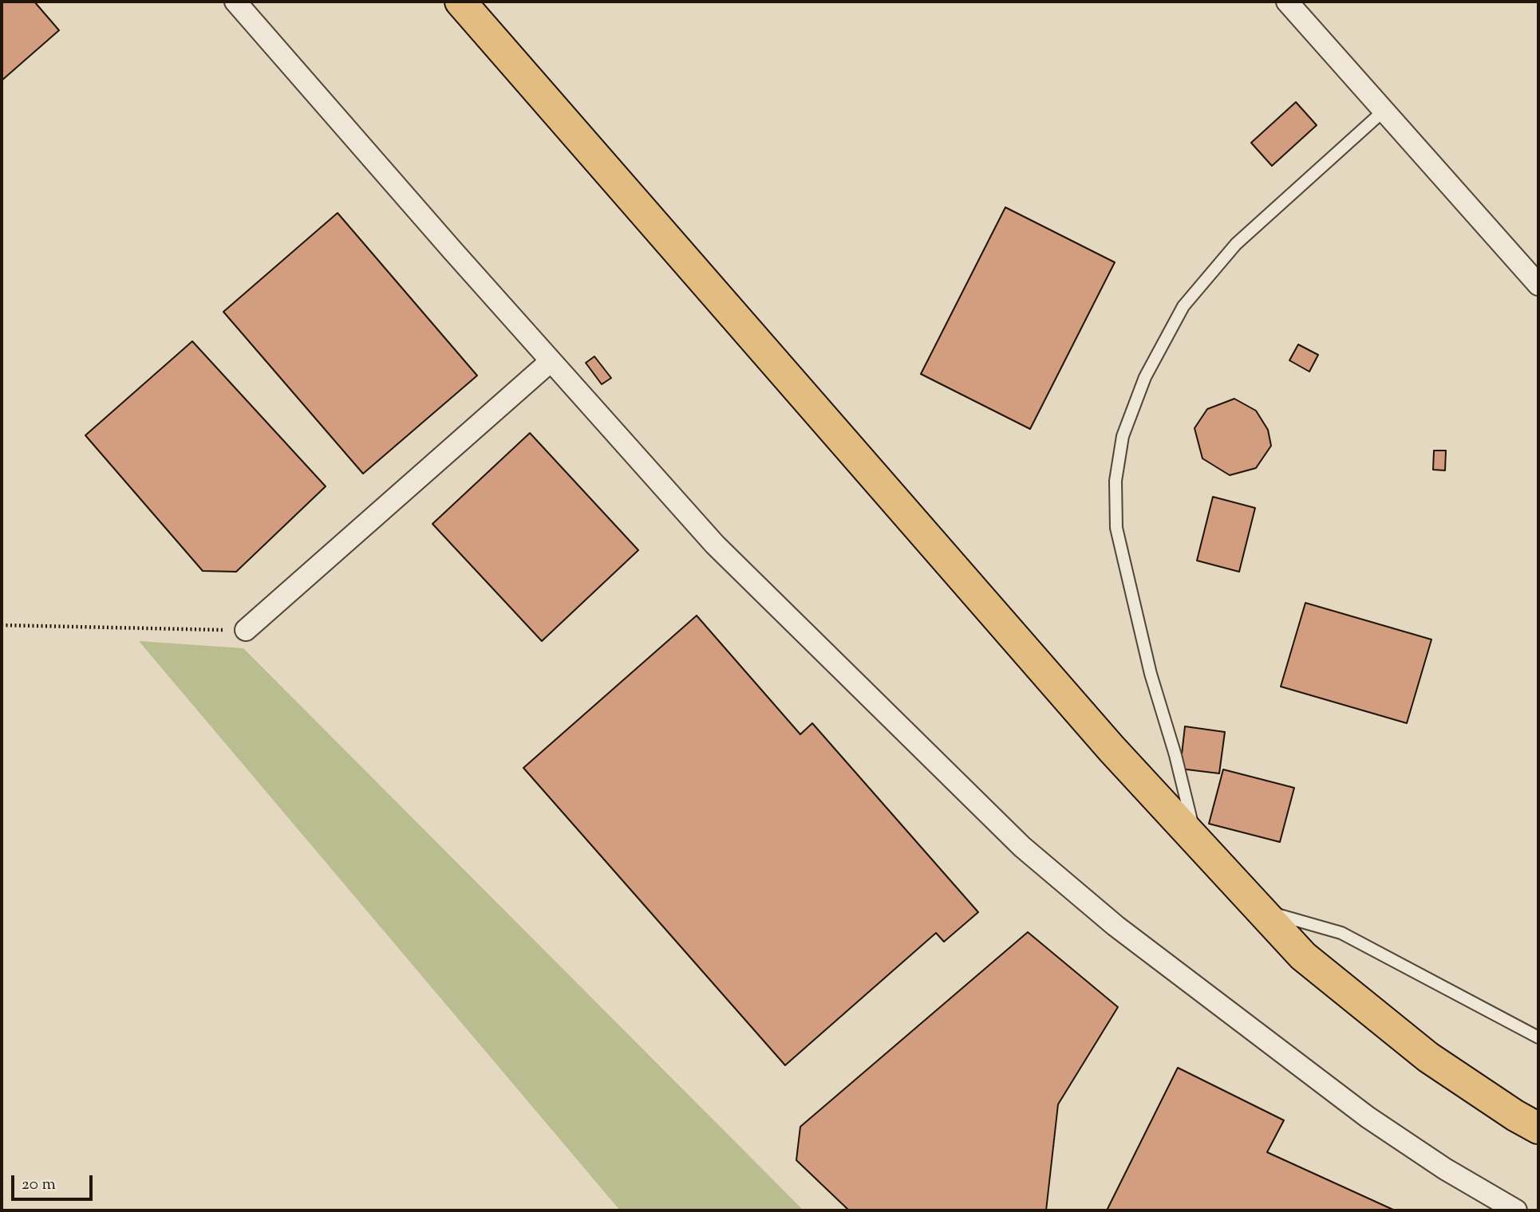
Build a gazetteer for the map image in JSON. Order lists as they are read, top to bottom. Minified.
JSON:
{"scale_bar":"20 m"}
